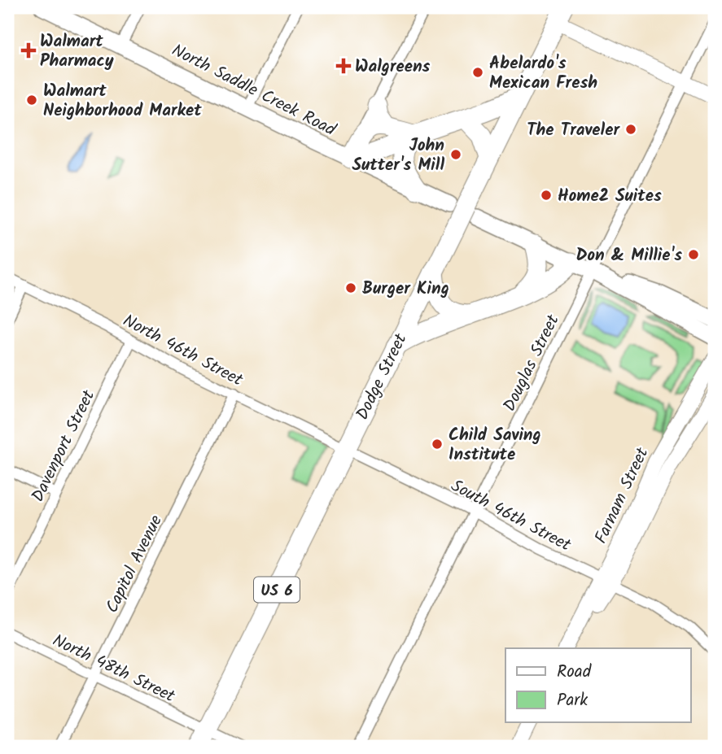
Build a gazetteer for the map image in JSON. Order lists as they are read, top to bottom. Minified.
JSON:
{"streets":{"highway":["Dodge Street","US 6"],"main road":["North Saddle Creek Road","Farnam Street"],"street":["North 46th Street","Douglas Street","Davenport Street","South 46th Street","Capitol Avenue","North 48th Street"]},"crossings":[["North 46th Street","Dodge Street"],["North 46th Street","Davenport Street"],["North 46th Street","South 46th Street"],["North 46th Street","Capitol Avenue"],["Douglas Street","South 46th Street"],["Dodge Street","South 46th Street"],["Dodge Street","North 48th Street"],["Farnam Street","South 46th Street"],["Capitol Avenue","North 48th Street"]],"places":{"health":["Walmart Pharmacy","Walgreens"],"other":["Abelardo's Mexican Fresh","Walmart Neighborhood Market","The Traveler","John Sutter's Mill","Home2 Suites","Don & Millie's","Burger King","Child Saving Institute"]},"legend":["Road","Park"]}
